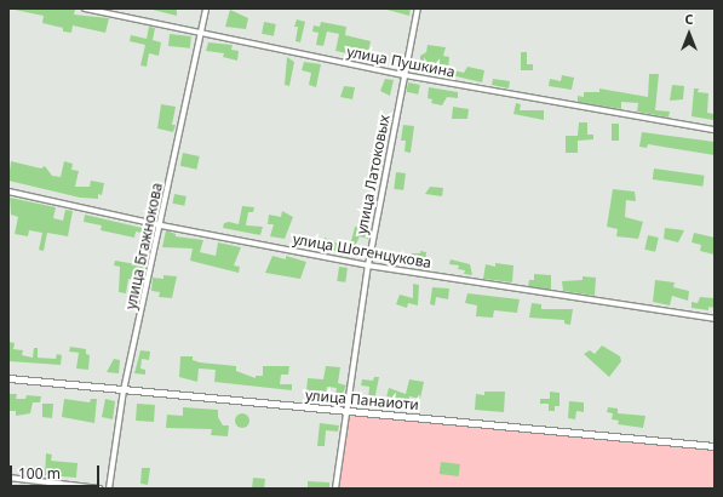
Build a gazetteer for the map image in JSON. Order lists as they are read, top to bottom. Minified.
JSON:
{"streets":{"street":["улица Пушкина","улица Латоковых","улица Бгажнокова","улица Шогенцукова","улица Панаиоти"]},"crossings":[["улица Пушкина","улица Латоковых"],["улица Пушкина","улица Бгажнокова"],["улица Латоковых","улица Шогенцукова"],["улица Латоковых","улица Панаиоти"],["улица Бгажнокова","улица Шогенцукова"],["улица Бгажнокова","улица Панаиоти"]],"scale_bar":"100 m","north":"top"}
